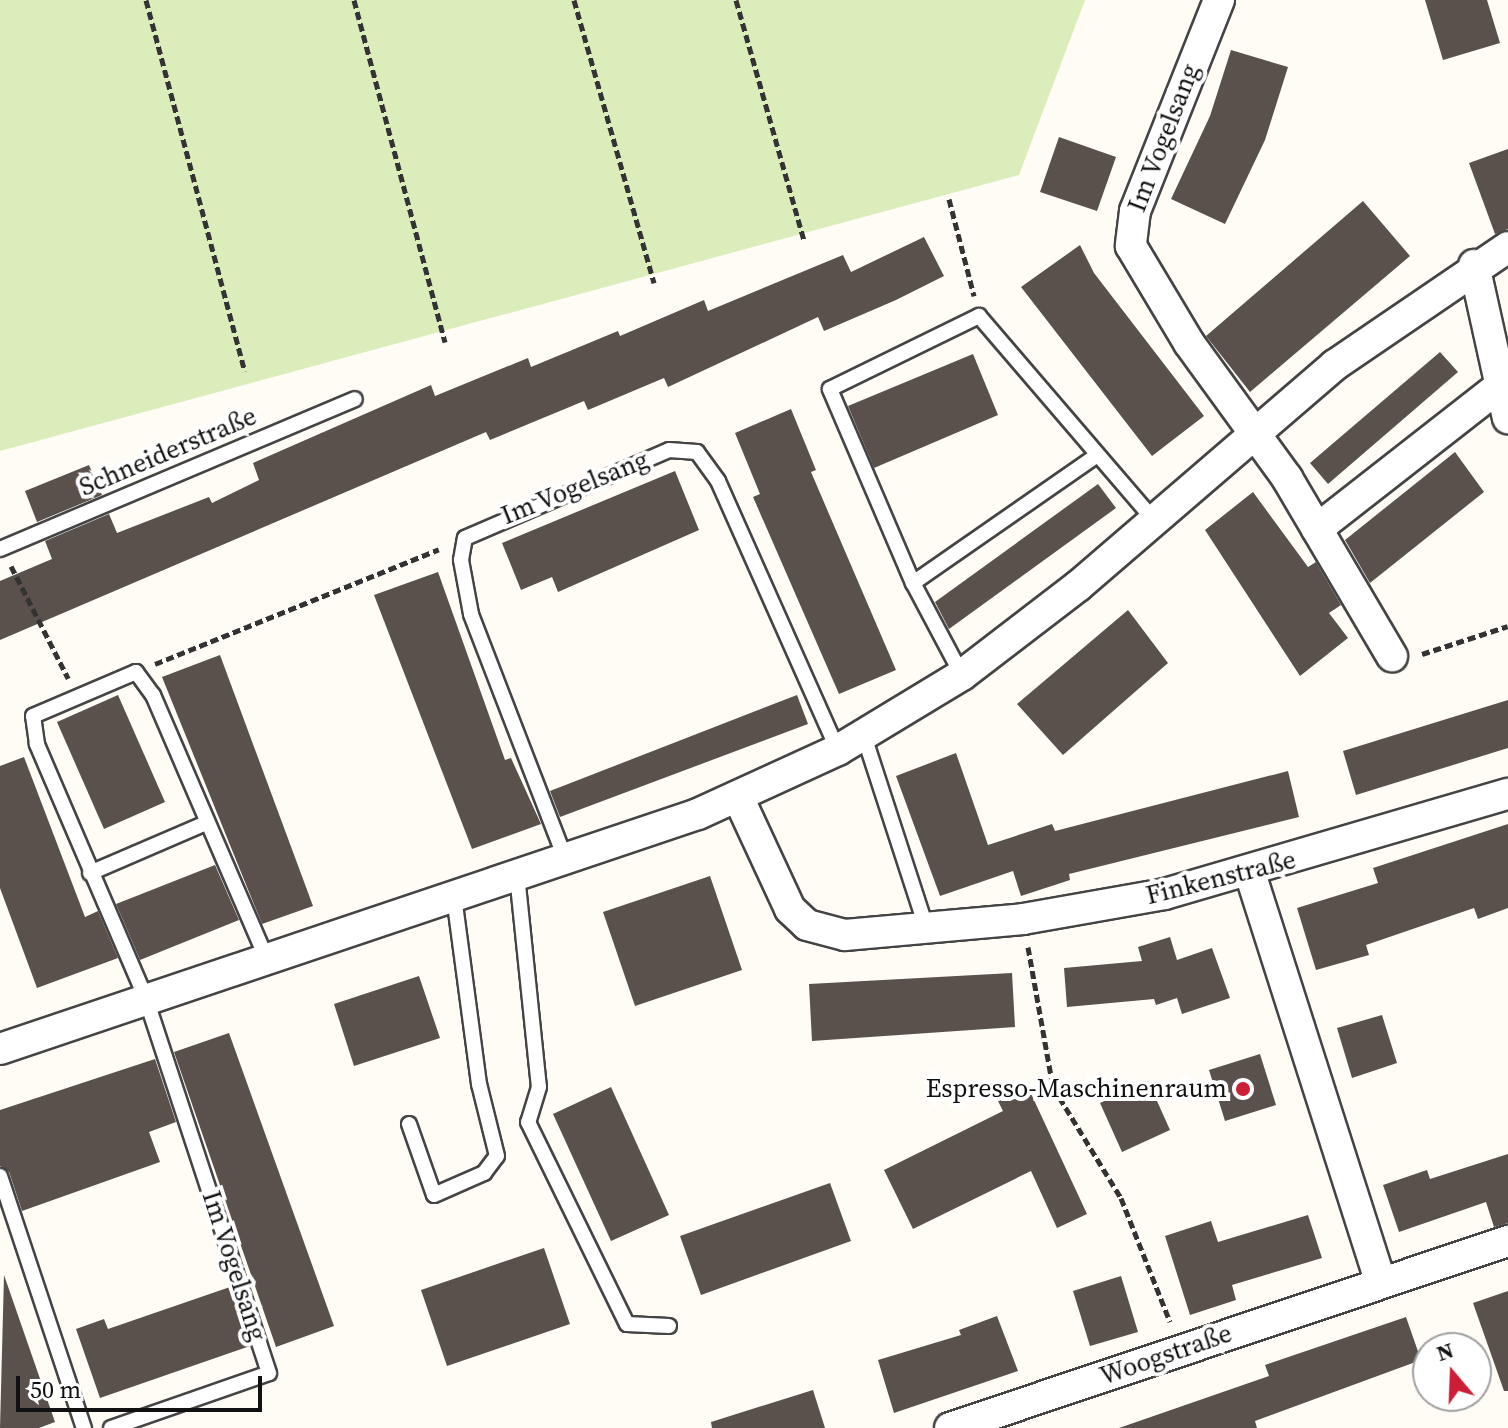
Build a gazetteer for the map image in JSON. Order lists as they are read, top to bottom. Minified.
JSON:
{"streets":{"street":["Im Vogelsang","Finkenstraße","Woogstraße"],"lane":["Schneiderstraße"]},"places":["Espresso-Maschinenraum"],"scale_bar":"50 m","north":"top"}
